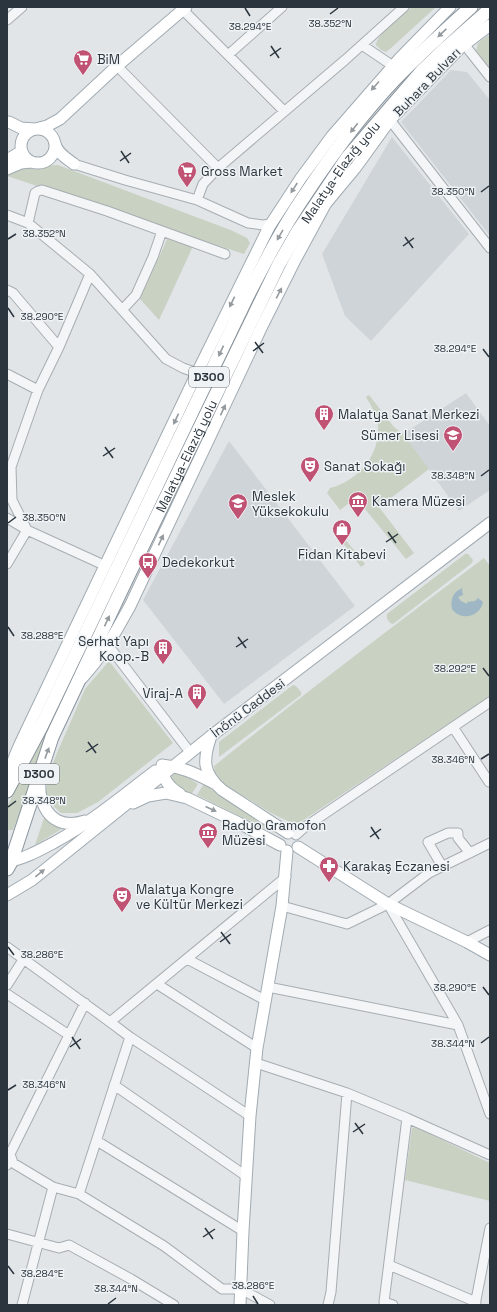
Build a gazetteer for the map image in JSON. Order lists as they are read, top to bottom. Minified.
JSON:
{"streets":{"highway":["Malatya-Elazığ yolu","D300"],"main road":["Buhara Bulvarı","İnönü Caddesi"]},"places":{"supermarket":["BiM","Gross Market"],"building":["Malatya Sanat Merkezi","Serhat Yapı Koop.-B","Viraj-A"],"school or university":["Sümer Lisesi","Meslek Yüksekokulu"],"theatre":["Sanat Sokağı","Malatya Kongre ve Kültür Merkezi"],"museum":["Kamera Müzesi","Radyo Gramofon Müzesi"],"shop":["Fidan Kitabevi"],"bus stop":["Dedekorkut"],"pharmacy":["Karakaş Eczanesi"]},"coordinates":["38.352°N","38.294°E","38.350°N","38.290°E","38.348°N","38.288°E","38.292°E","38.346°N","38.286°E","38.344°N","38.284°E"]}
